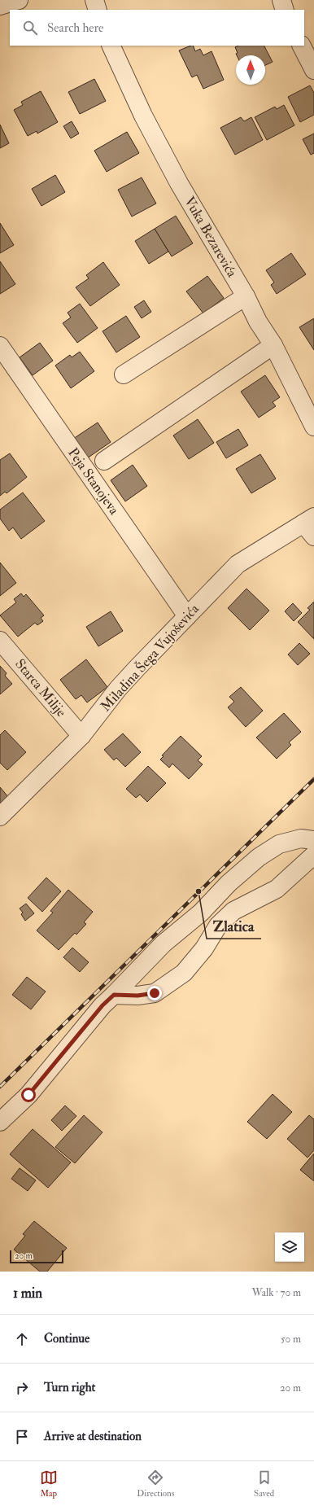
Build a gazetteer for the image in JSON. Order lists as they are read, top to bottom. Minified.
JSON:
{"streets":{"street":["Vuka Bezarevića","Peja Stanojeva","Miladina Šega Vujoševića","Starca Milije"]},"crossings":[["Peja Stanojeva","Miladina Šega Vujoševića"],["Miladina Šega Vujoševića","Starca Milije"]],"places":["Zlatica"],"scale_bar":"20 m","north":"top","page":{"search":"Search here","scale":"20 m","heading":["1 min","Walk · 70 m"],"list":[["Continue","50 m"],["Turn right","20 m"],"Arrive at destination"],"nav":["Map","Directions","Saved"]}}
